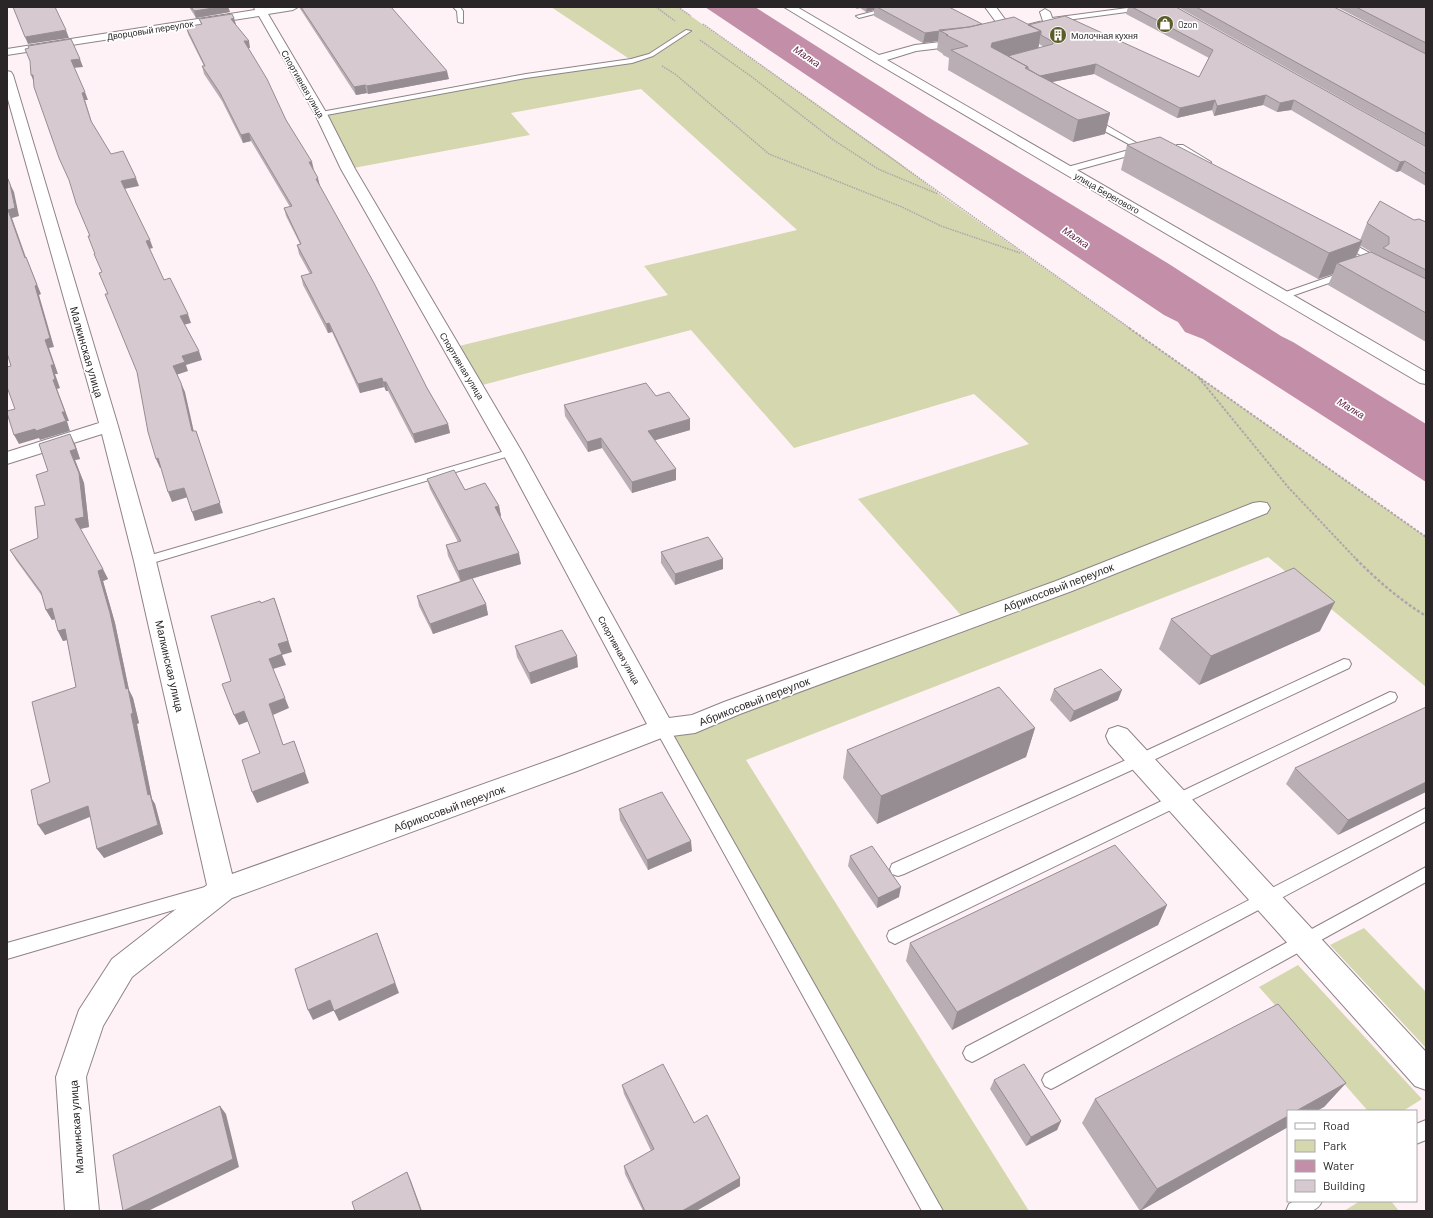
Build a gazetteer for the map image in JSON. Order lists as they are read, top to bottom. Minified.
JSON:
{"streets":{"street":["Дворцовый переулок","Спортивная улица","улица Берегового","Малкинская улица","Абрикосовый переулок"]},"crossings":[["Дворцовый переулок","Спортивная улица"],["Спортивная улица","Абрикосовый переулок"],["Малкинская улица","Абрикосовый переулок"]],"water":["Малка"],"places":{"shop":["Ozon"],"building":["Молочная кухня"]},"legend":["Road","Park","Water","Building"]}
